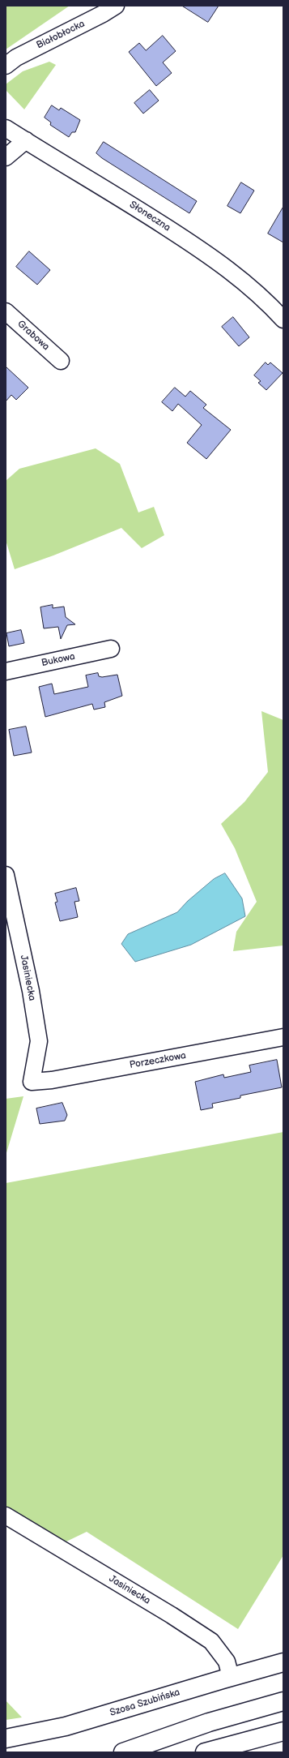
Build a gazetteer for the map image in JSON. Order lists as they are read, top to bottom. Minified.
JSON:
{"streets":{"main road":["Szosa Szubińska"],"street":["Białobłocka","Słoneczna","Grabowa","Bukowa","Jasiniecka","Porzeczkowa"]},"crossings":[["Jasiniecka","Porzeczkowa"],["Jasiniecka","Szosa Szubińska"]]}
